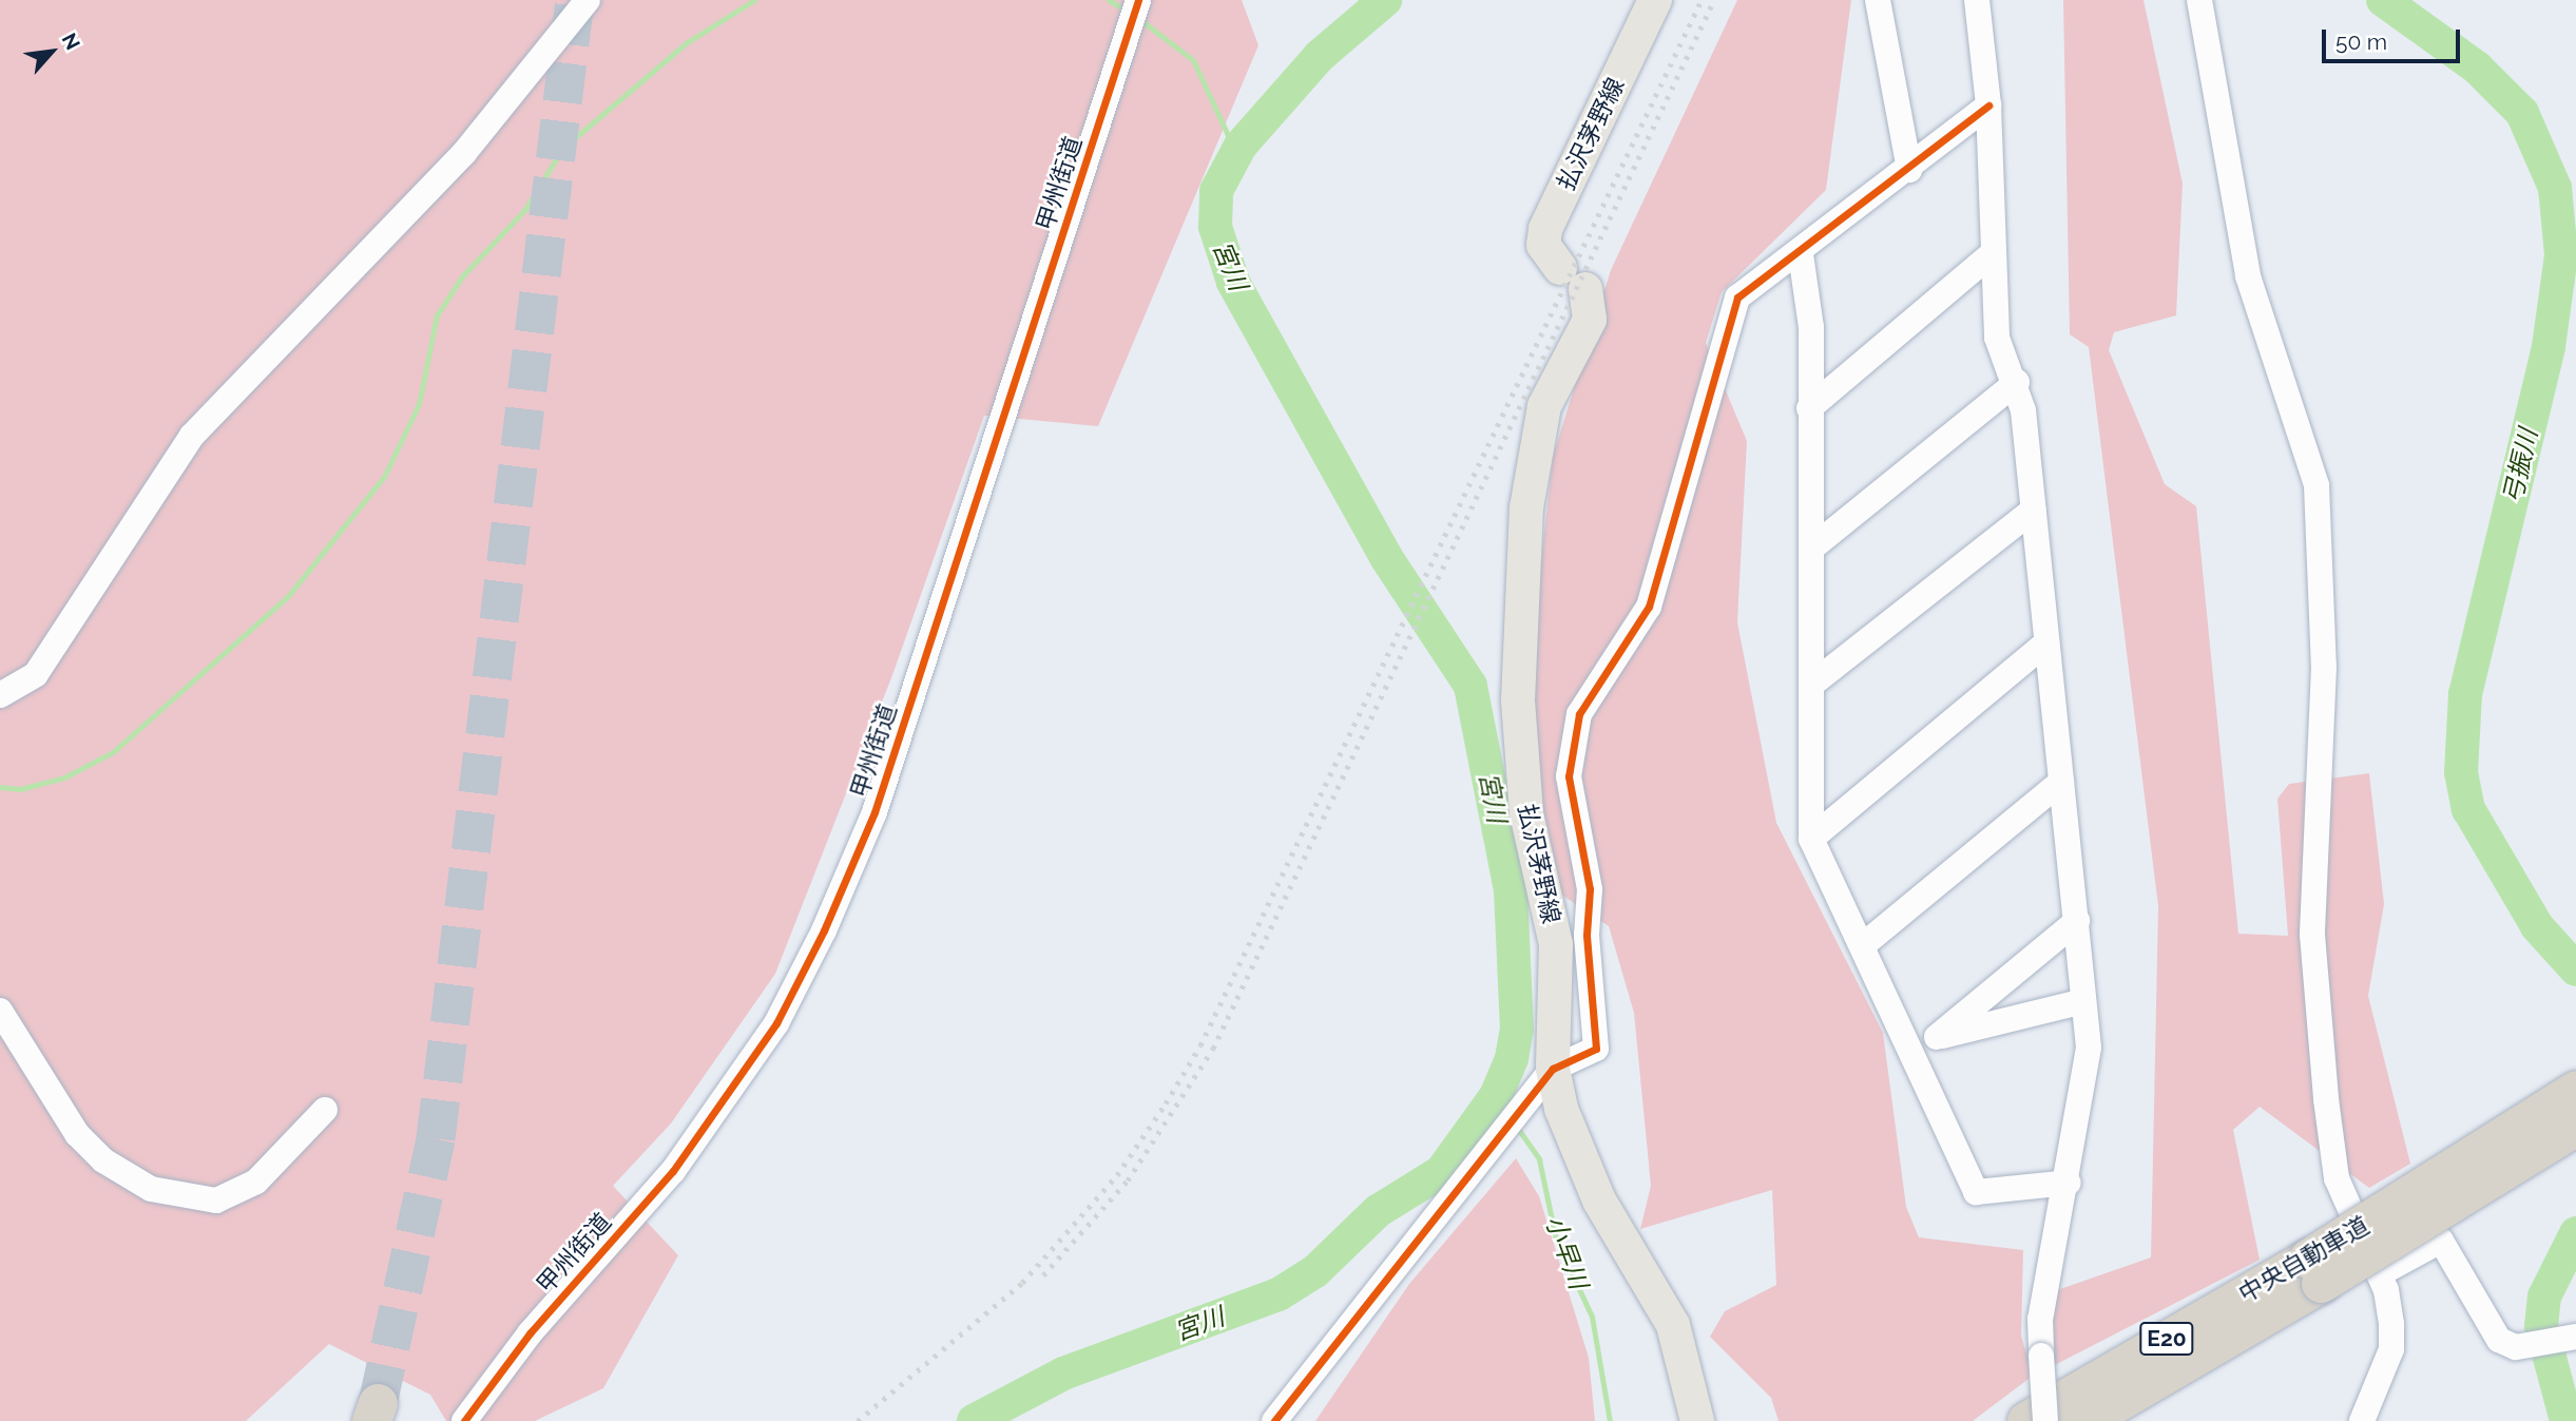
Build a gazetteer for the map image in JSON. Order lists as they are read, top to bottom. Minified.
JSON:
{"streets":{"highway":["中央自動車道","E20"],"main road":["払沢茅野線"],"street":["甲州街道"]},"water":["宮川","弓振川","小早川"],"scale_bar":"50 m","north":"top right"}
